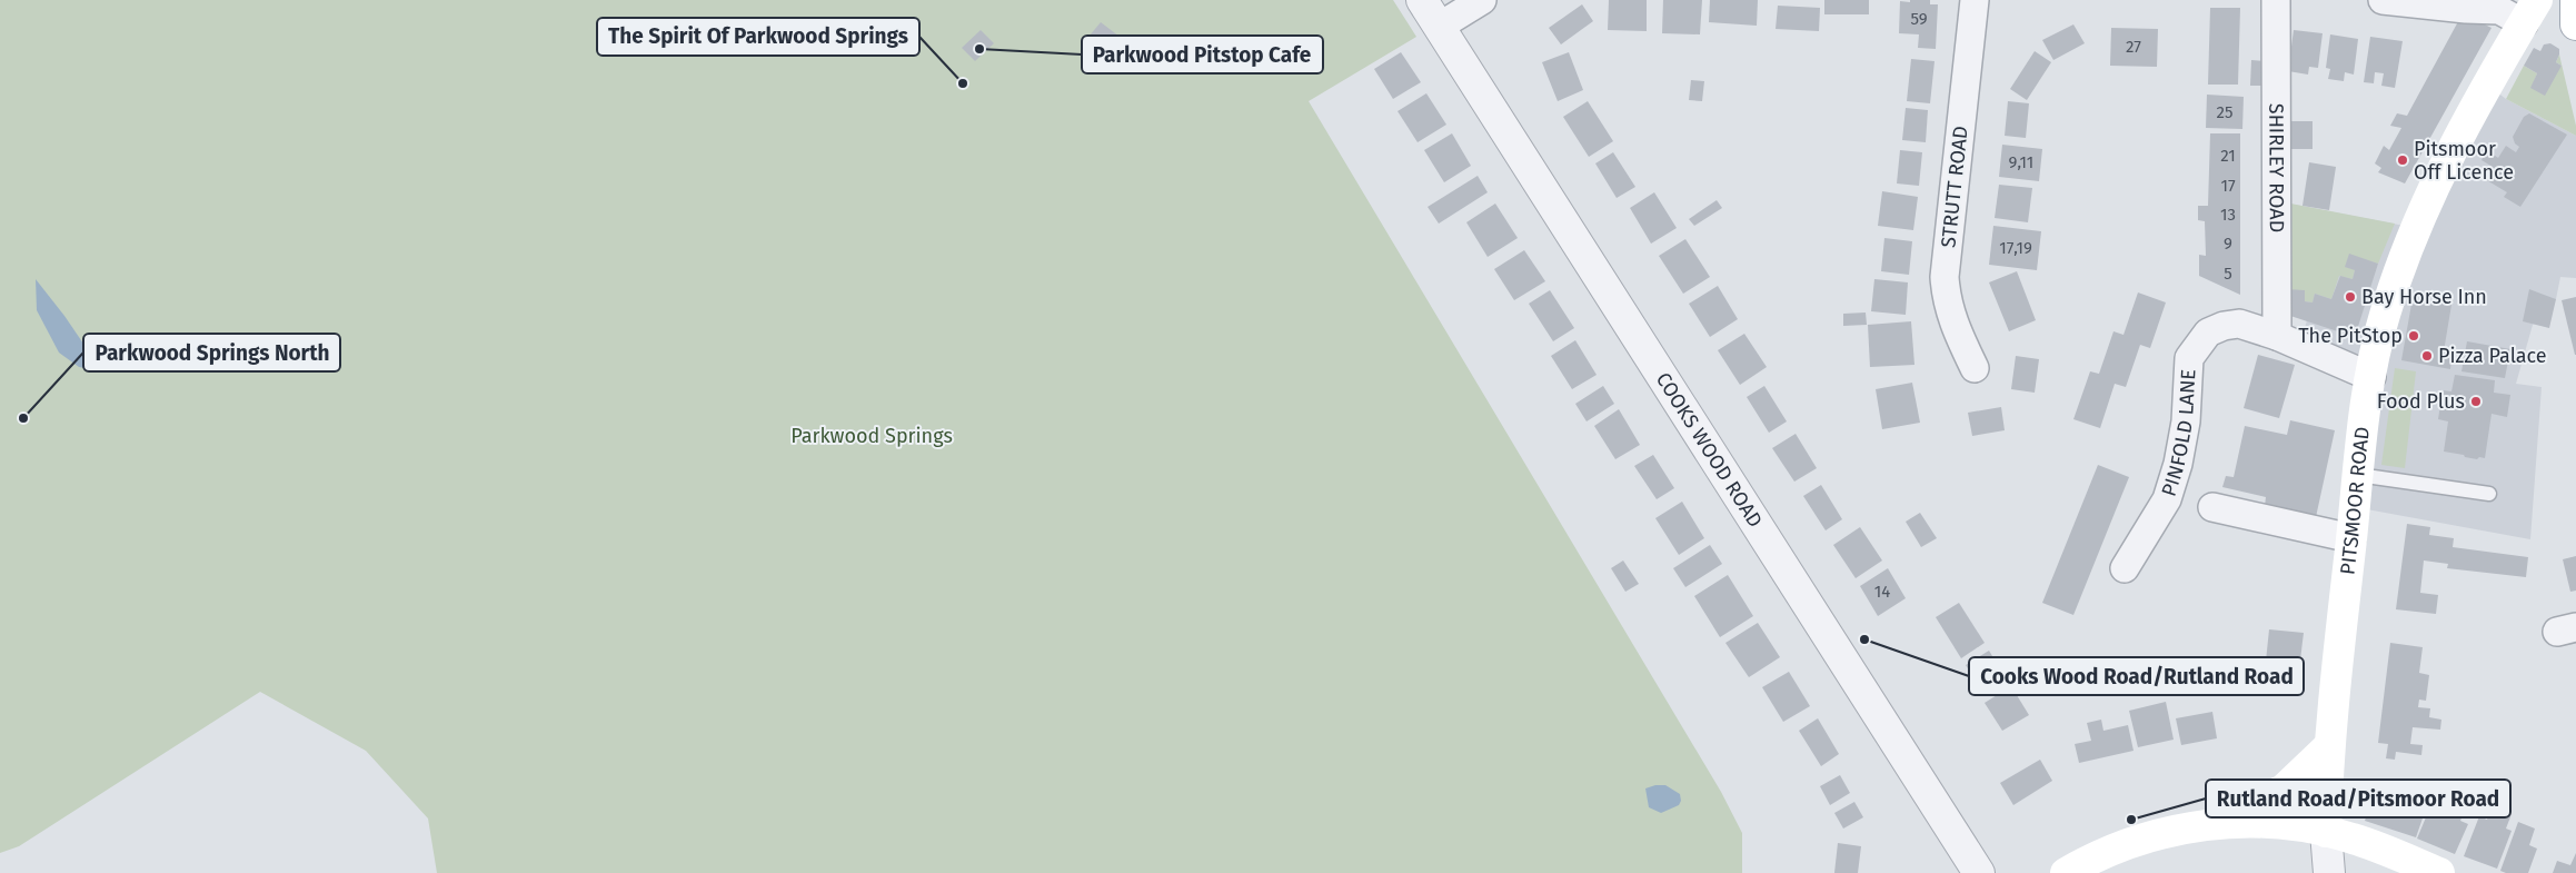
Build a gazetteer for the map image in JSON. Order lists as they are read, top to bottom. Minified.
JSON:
{"streets":{"main road":["PITSMOOR ROAD"],"street":["SHIRLEY ROAD","STRUTT ROAD","PINFOLD LANE","COOKS WOOD ROAD"]},"crossings":[["SHIRLEY ROAD","PINFOLD LANE"],["PINFOLD LANE","PITSMOOR ROAD"]],"parks":["Parkwood Springs"],"places":["Parkwood Pitstop Cafe","The Spirit Of Parkwood Springs","Pitsmoor Off Licence","Bay Horse Inn","The PitStop","Pizza Palace","Food Plus","Parkwood Springs North","Cooks Wood Road/Rutland Road","Rutland Road/Pitsmoor Road"],"house_numbers":["59","27","25","21","9,11","17","13","9","17,19","5","14"]}
